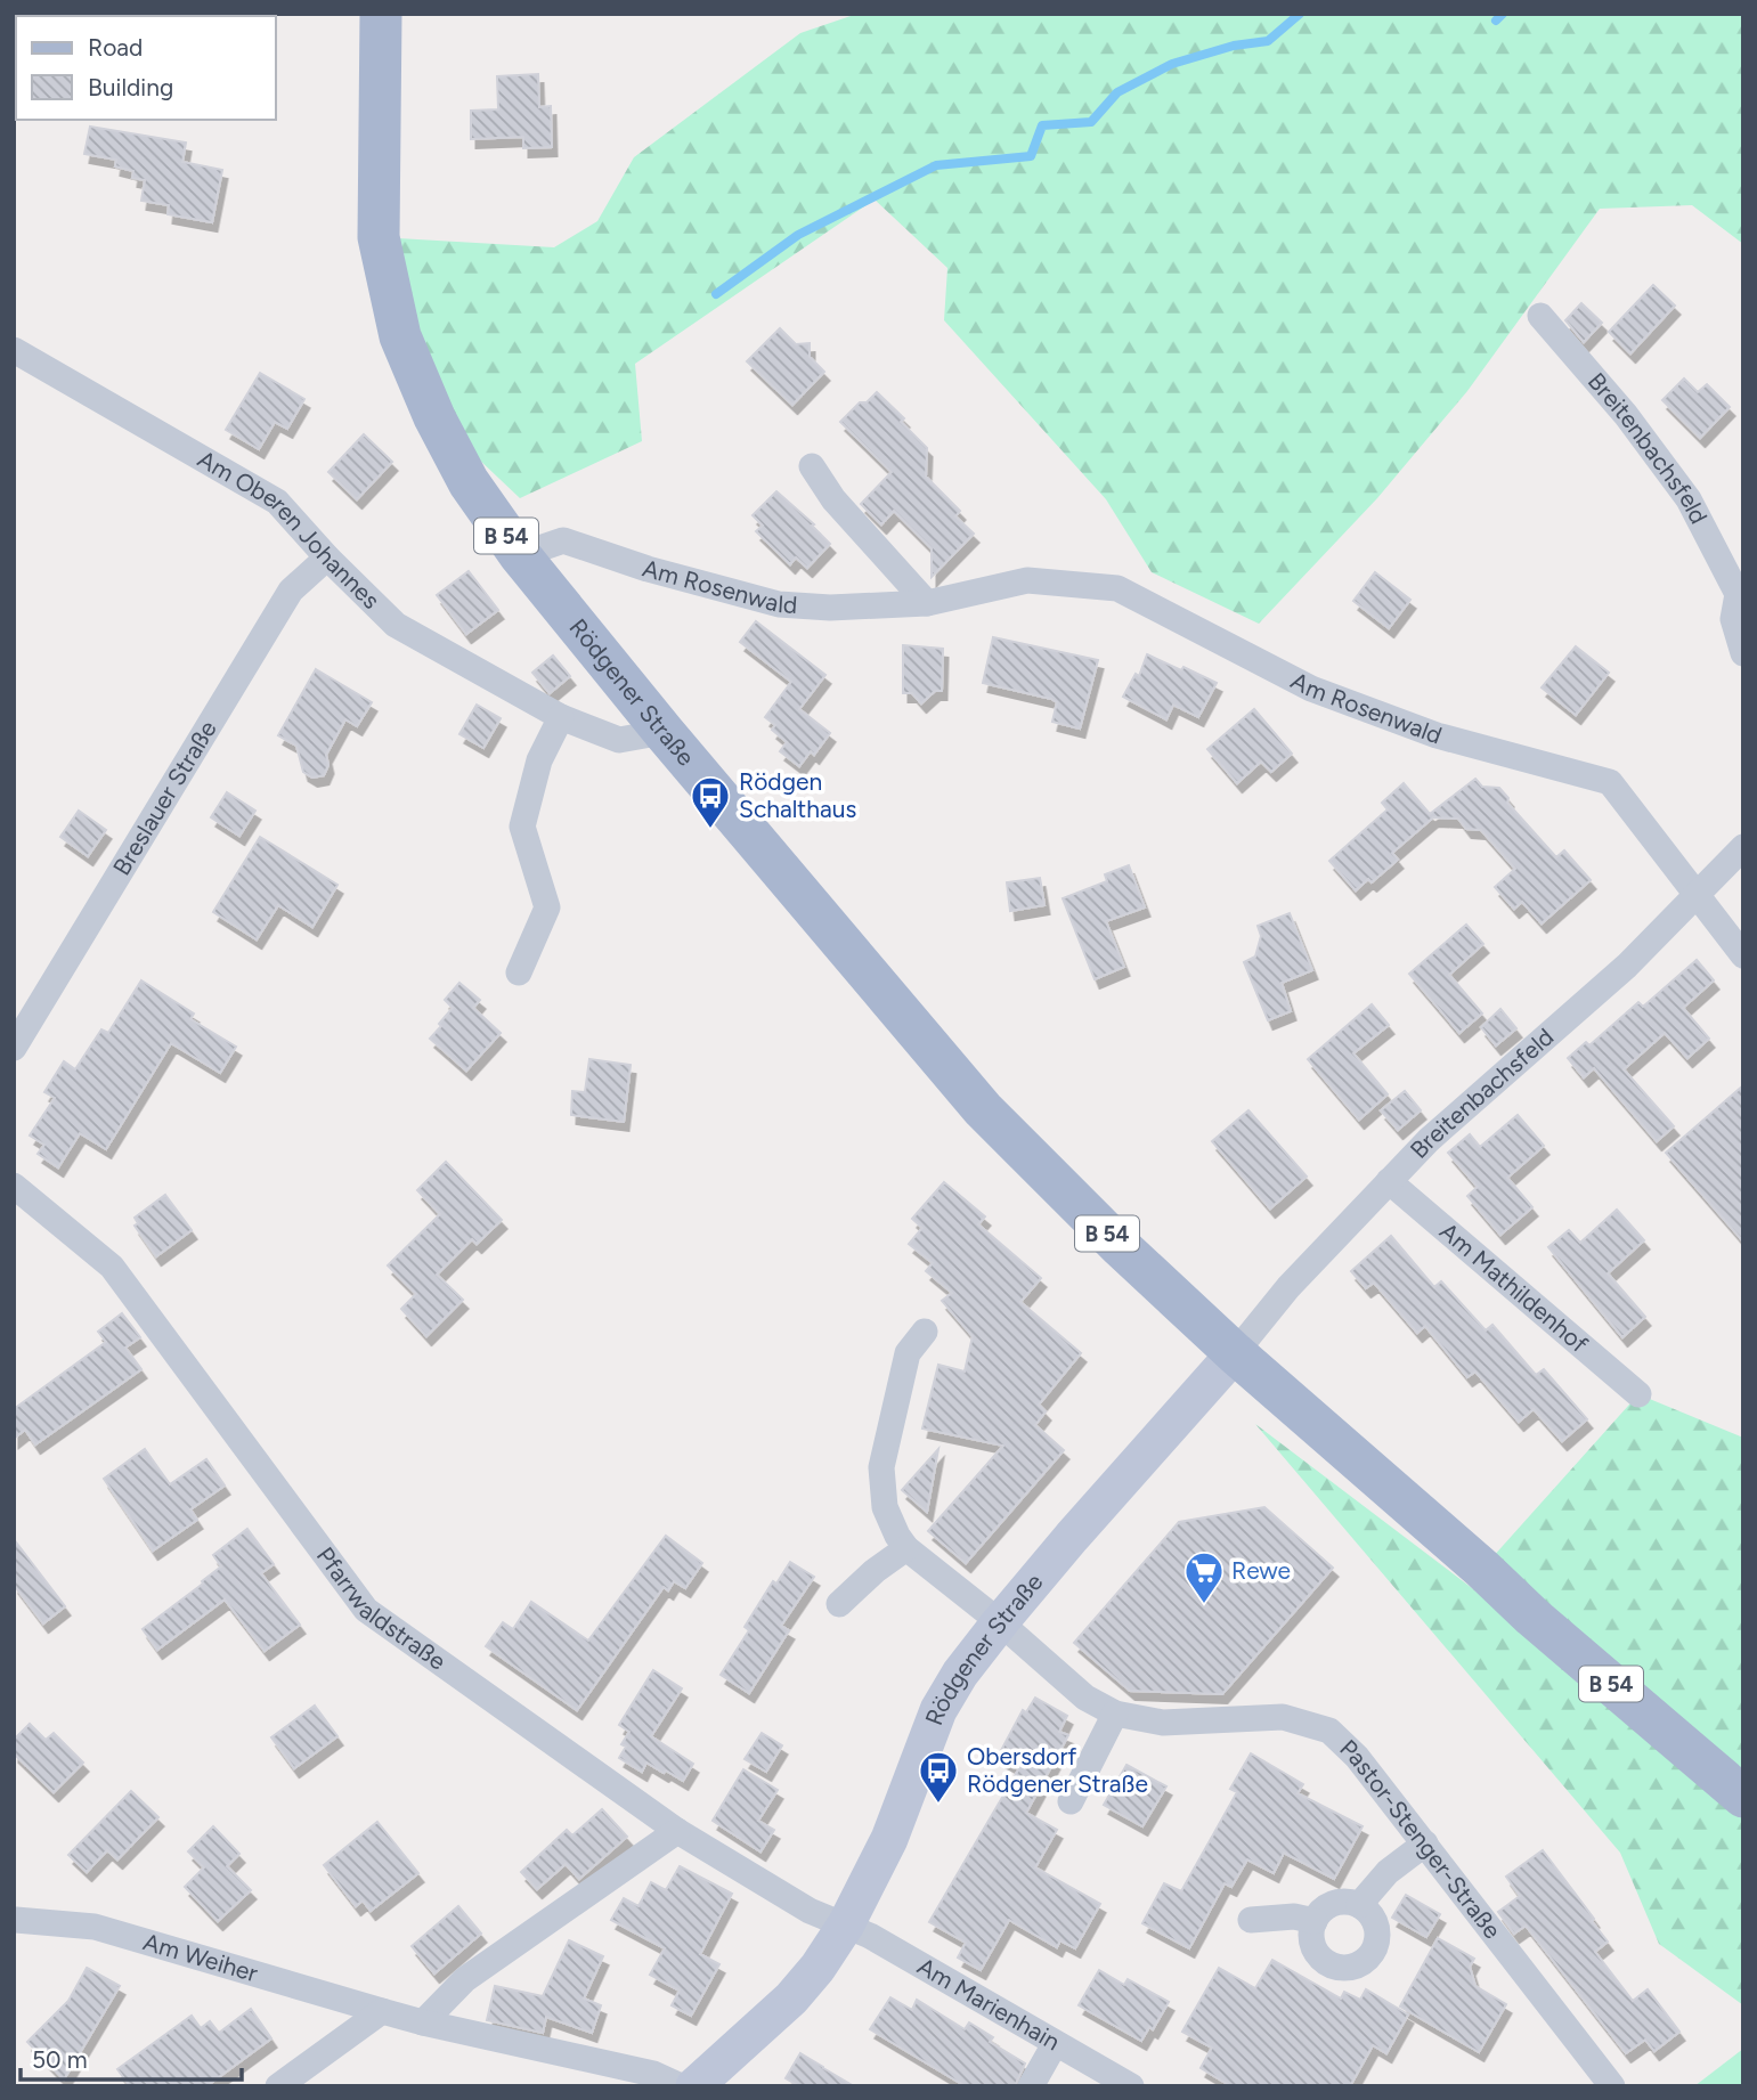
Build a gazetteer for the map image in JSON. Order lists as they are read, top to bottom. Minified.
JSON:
{"streets":{"main road":["B 54","Rödgener Straße"],"street":["Breitenbachsfeld","Am Oberen Johannes","Am Rosenwald","Breslauer Straße","Am Mathildenhof","Pfarrwaldstraße","Pastor-Stenger-Straße","Am Weiher","Am Marienhain"]},"crossings":[["Breitenbachsfeld","Am Rosenwald"],["Breitenbachsfeld","Rödgener Straße"],["Breitenbachsfeld","Am Mathildenhof"],["Am Oberen Johannes","Rödgener Straße"],["Am Oberen Johannes","Breslauer Straße"],["Am Rosenwald","Rödgener Straße"],["Rödgener Straße","Pfarrwaldstraße"],["Rödgener Straße","Pastor-Stenger-Straße"],["Rödgener Straße","Am Marienhain"],["Pfarrwaldstraße","Am Marienhain"]],"places":{"bus stop":["Rödgen Schalthaus","Obersdorf Rödgener Straße"],"supermarket":["Rewe"]},"legend":["Road","Building"],"scale_bar":"50 m"}
